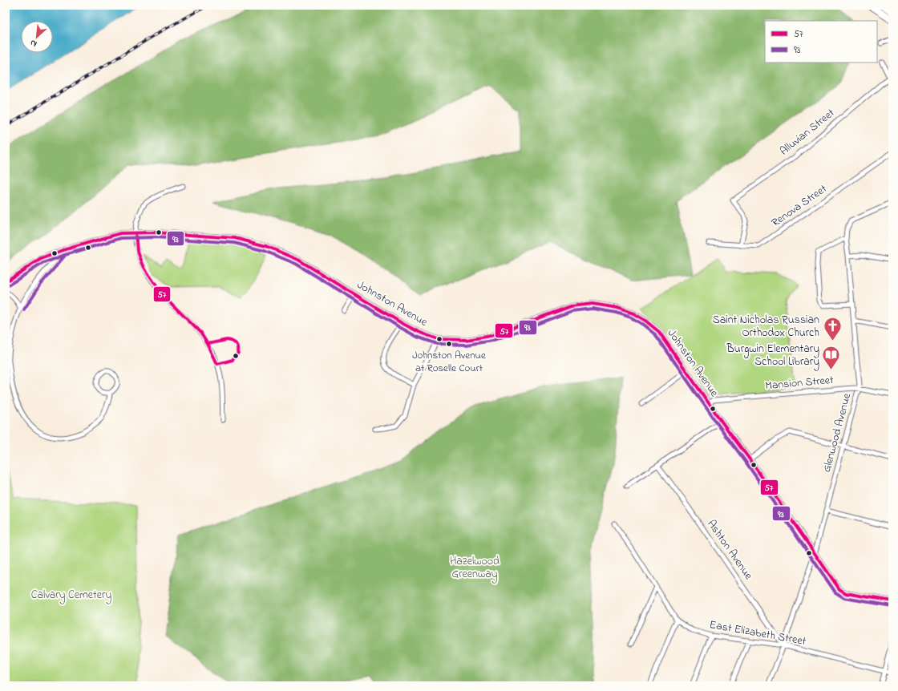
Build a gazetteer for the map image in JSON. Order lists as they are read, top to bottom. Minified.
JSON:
{"streets":{"street":["Alluvian Street","Renova Street","Johnston Avenue","Mansion Street","Glenwood Avenue","Ashton Avenue","East Elizabeth Street"]},"crossings":[["Alluvian Street","Renova Street"],["Johnston Avenue","Mansion Street"],["Johnston Avenue","Glenwood Avenue"],["Mansion Street","Glenwood Avenue"],["Glenwood Avenue","Ashton Avenue"],["Glenwood Avenue","East Elizabeth Street"],["Ashton Avenue","East Elizabeth Street"]],"parks":["Hazelwood Greenway","Calvary Cemetery"],"places":{"church":["Saint Nicholas Russian Orthodox Church"],"other":["Johnston Avenue at Roselle Court"],"library":["Burgwin Elementary School Library"]},"lines":["transit line 57","transit line 93"],"legend":["57","93"],"north":"bottom left"}
